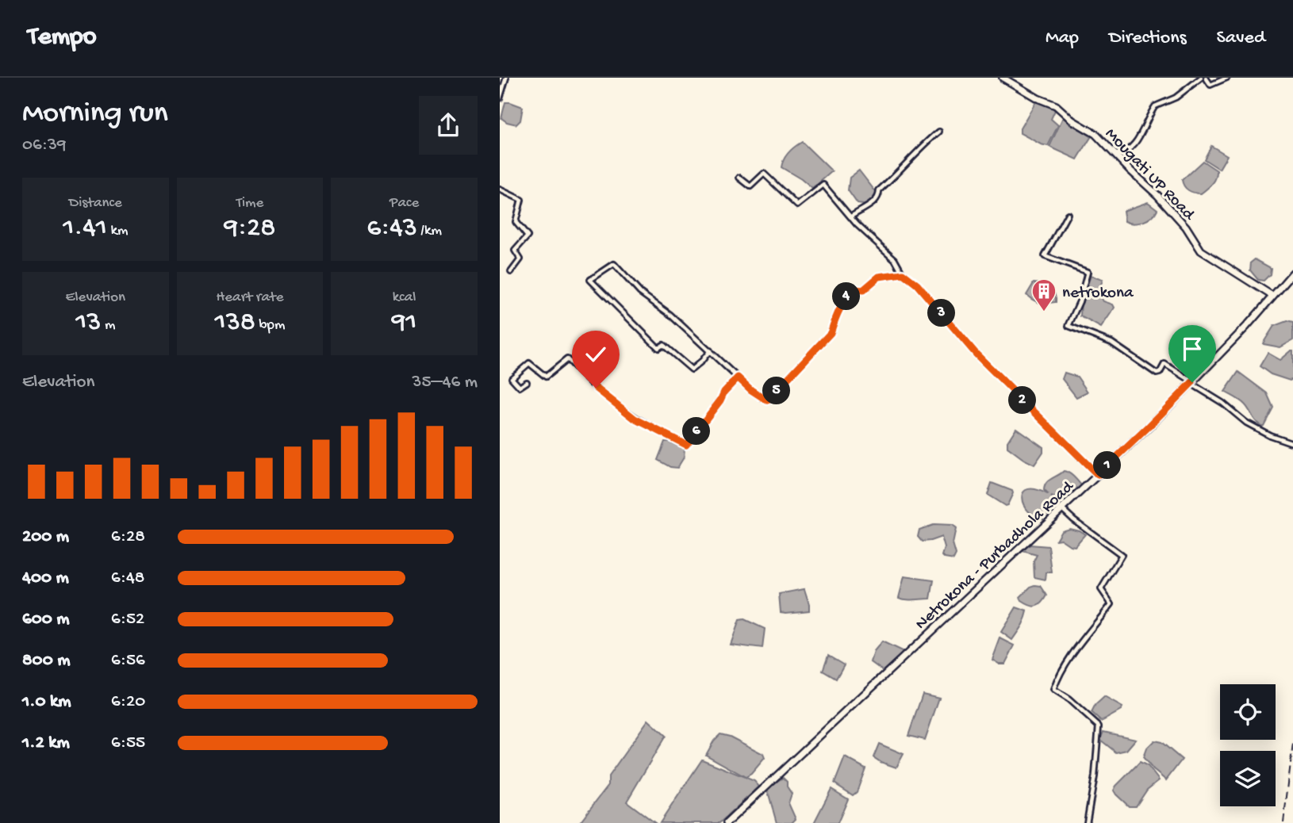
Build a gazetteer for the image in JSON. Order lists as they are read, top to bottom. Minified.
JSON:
{"streets":{"main road":["Mougati UP Road","Netrokona - Purbadhola Road"]},"crossings":[["Mougati UP Road","Netrokona - Purbadhola Road"]],"places":{"building":["netrokona"]},"page":{"header":"Tempo","nav":["Map","Directions","Saved"],"heading":["Morning run","06:39"],"stats":[["Distance","1.41 km"],["Time","9:28"],["Pace","6:43 /km"],["Elevation","13 m"],["Heart rate","138 bpm"],["kcal","91"]],"pins":["4","3","5","2","6","1"],"chart":["Elevation","35–46 m"],"list":[{"name":"200 m","note":"6:28"},{"name":"400 m","note":"6:48"},{"name":"600 m","note":"6:52"},{"name":"800 m","note":"6:56"},{"name":"1.0 km","note":"6:20"},{"name":"1.2 km","note":"6:55"}]}}
